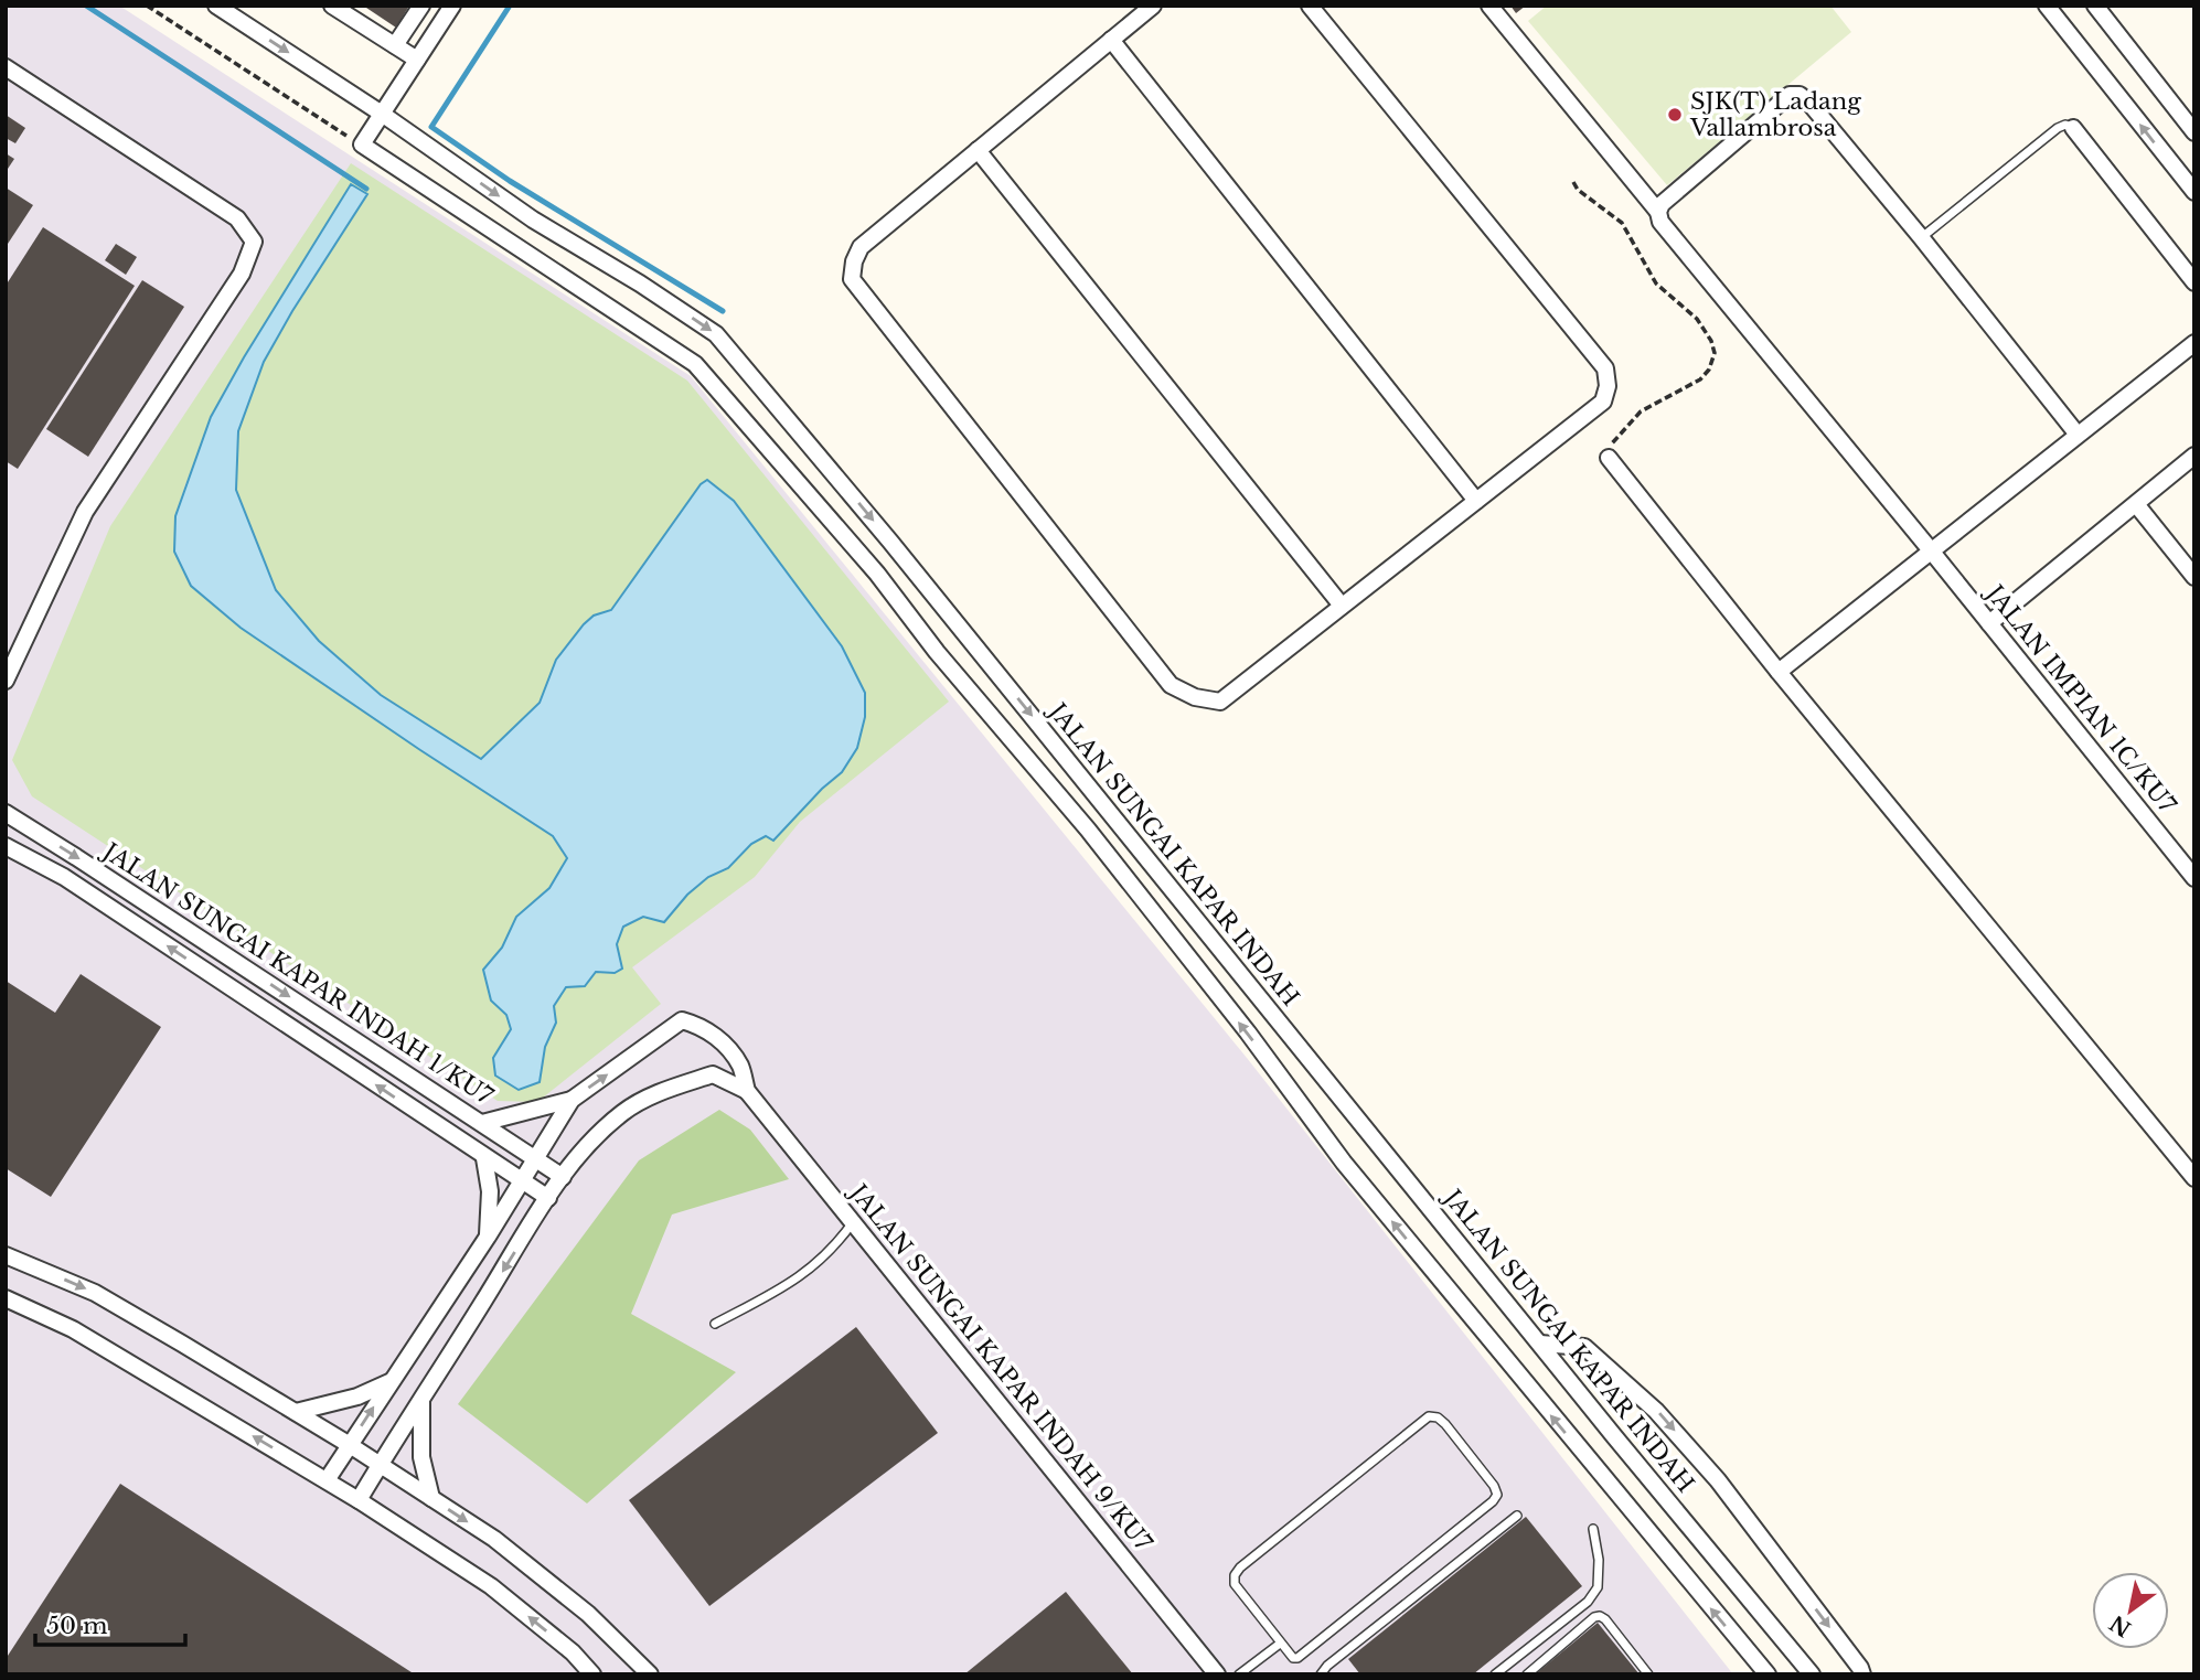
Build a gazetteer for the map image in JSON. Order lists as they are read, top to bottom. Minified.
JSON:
{"streets":{"street":["JALAN IMPIAN 1C/KU7","JALAN SUNGAI KAPAR INDAH","JALAN SUNGAI KAPAR INDAH 1/KU7","JALAN SUNGAI KAPAR INDAH 9/KU7"]},"places":["SJK(T) Ladang Vallambrosa"],"scale_bar":"50 m","north":"bottom left"}
